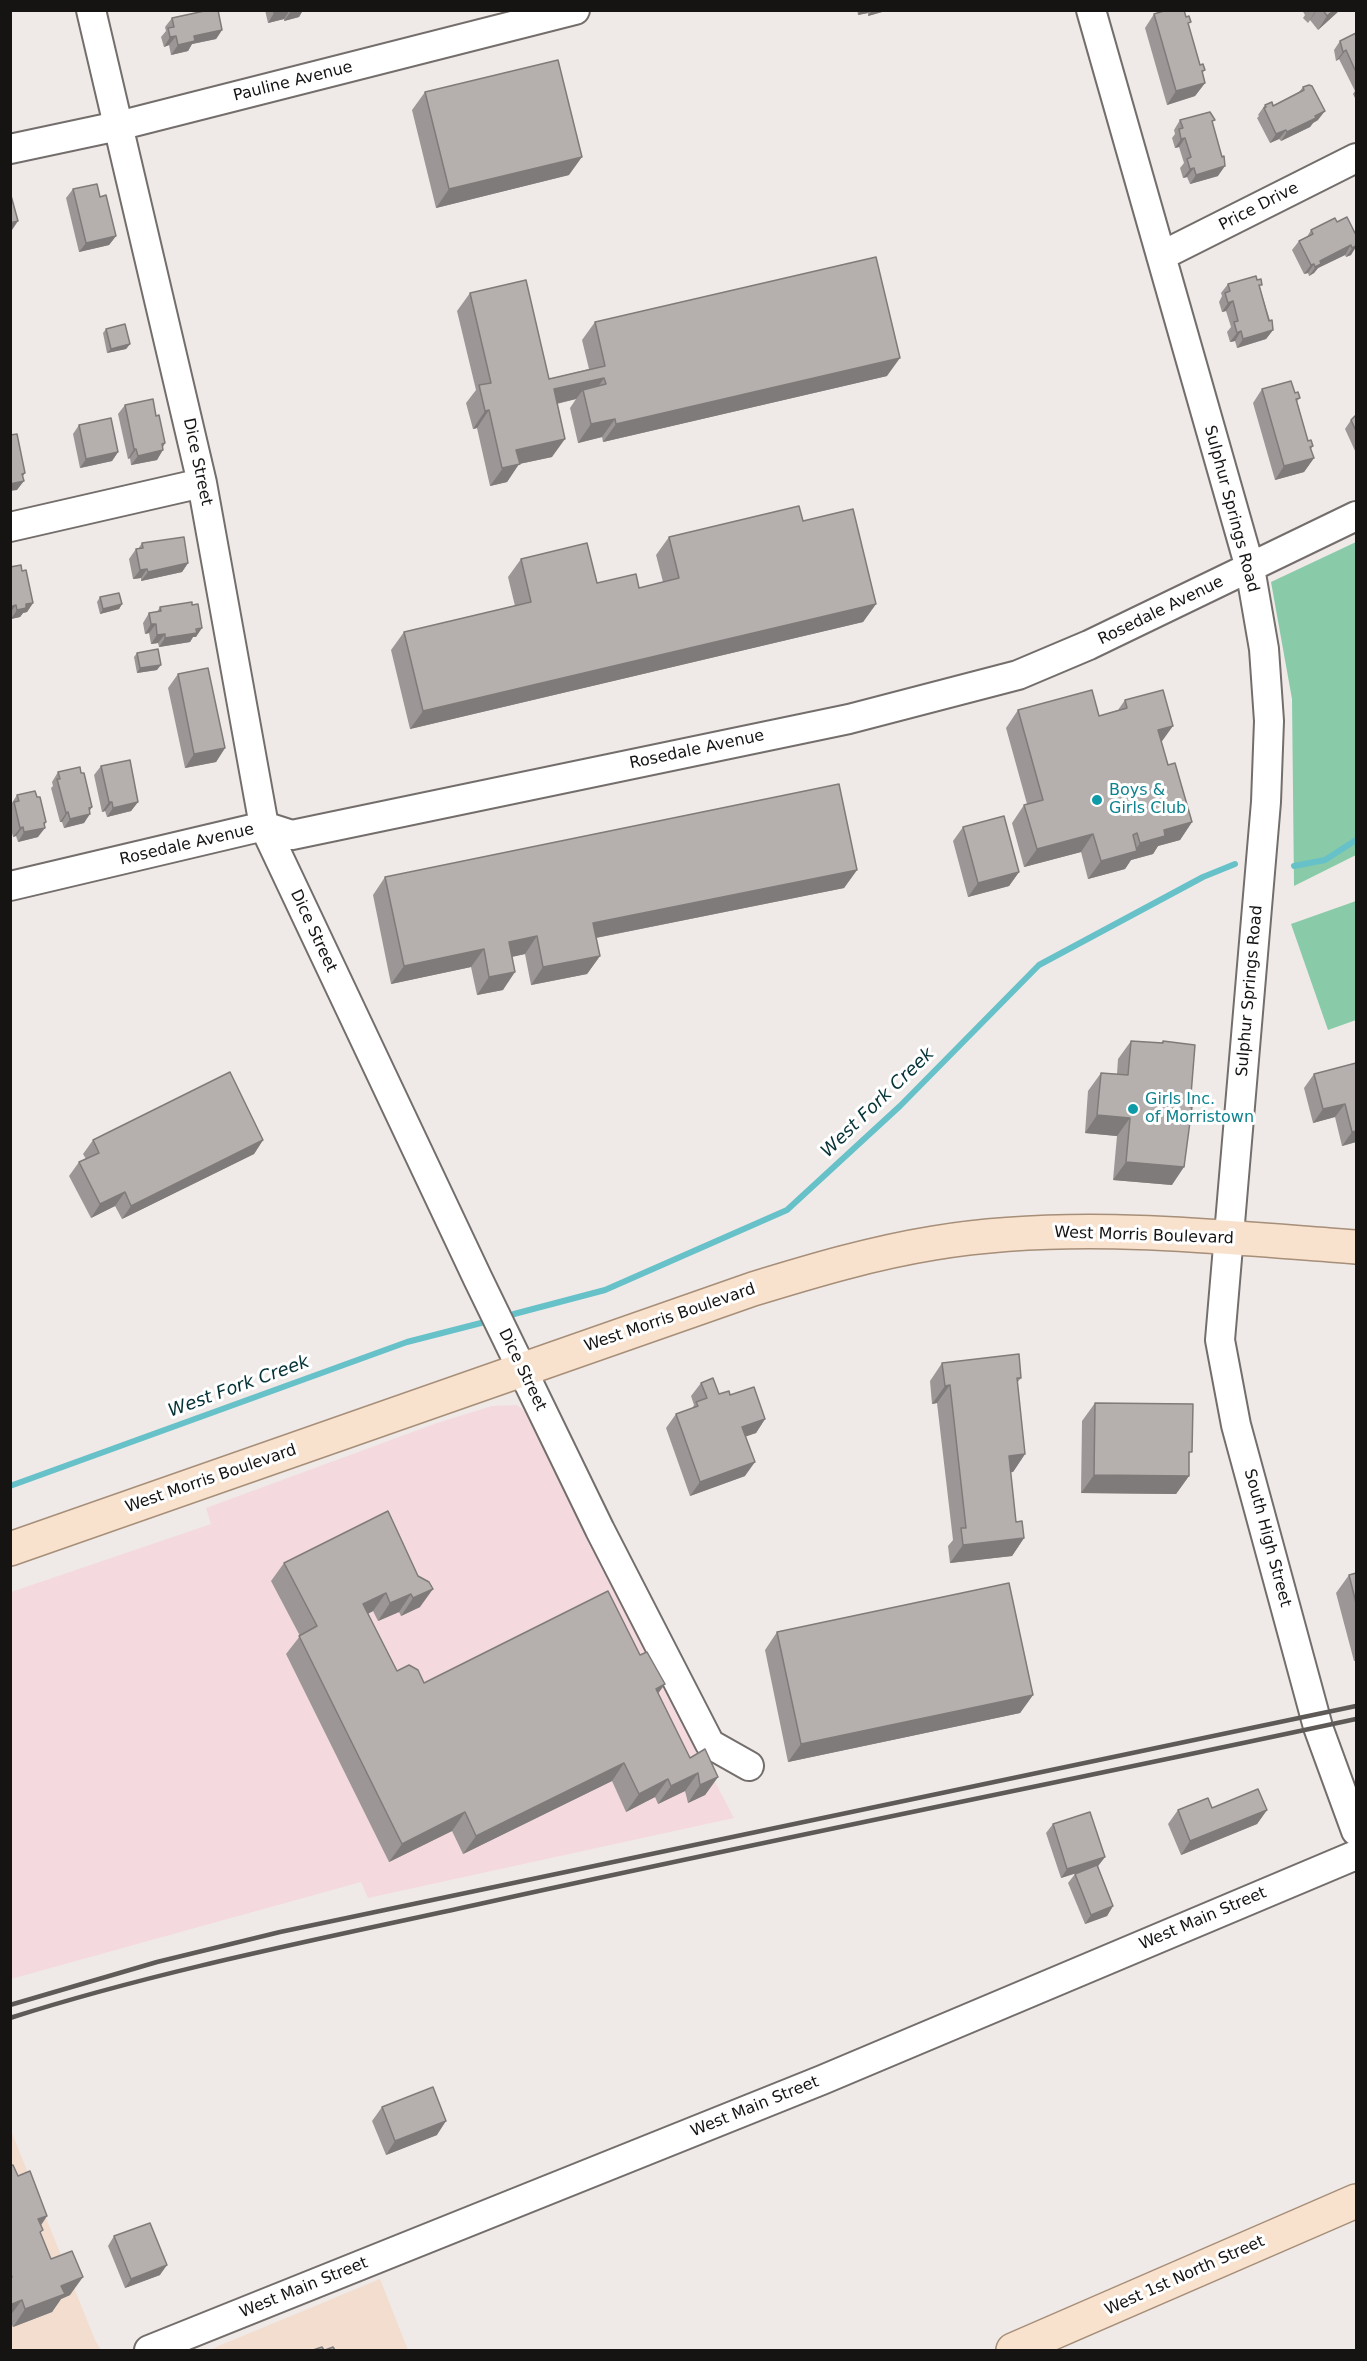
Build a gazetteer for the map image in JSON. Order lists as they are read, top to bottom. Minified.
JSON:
{"streets":{"main road":["West Morris Boulevard","West 1st North Street"],"street":["Pauline Avenue","Price Drive","Dice Street","Sulphur Springs Road","Rosedale Avenue","South High Street","West Main Street"]},"crossings":[["Pauline Avenue","Dice Street"],["Price Drive","Sulphur Springs Road"],["Dice Street","Rosedale Avenue"],["Dice Street","West Morris Boulevard"],["Sulphur Springs Road","Rosedale Avenue"],["Sulphur Springs Road","West Morris Boulevard"],["Sulphur Springs Road","South High Street"],["West Morris Boulevard","South High Street"]],"water":["West Fork Creek"],"places":["Boys & Girls Club","Girls Inc. of Morristown"]}
